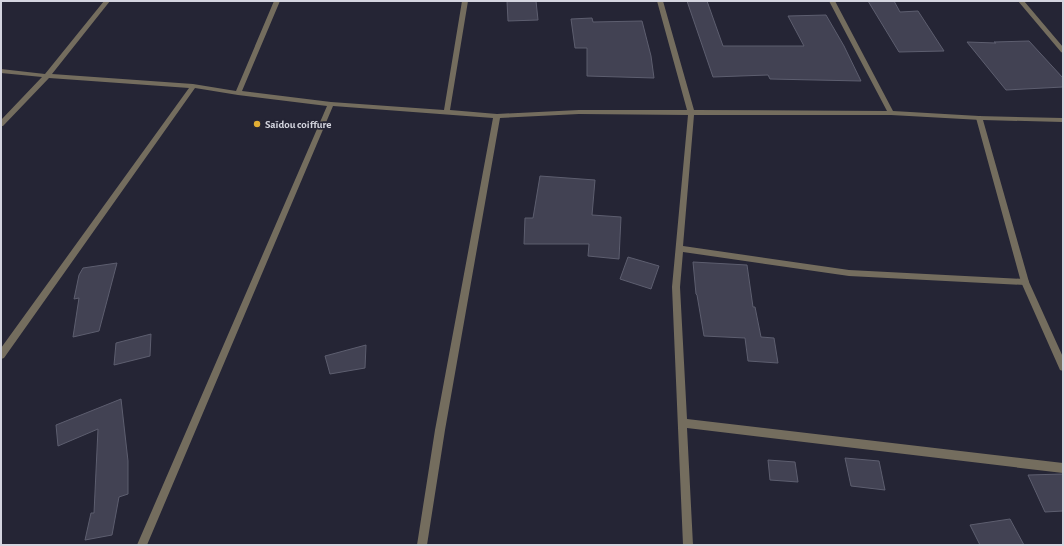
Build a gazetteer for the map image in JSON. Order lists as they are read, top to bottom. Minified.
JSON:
{"places":["Saïdou coiffure"]}
